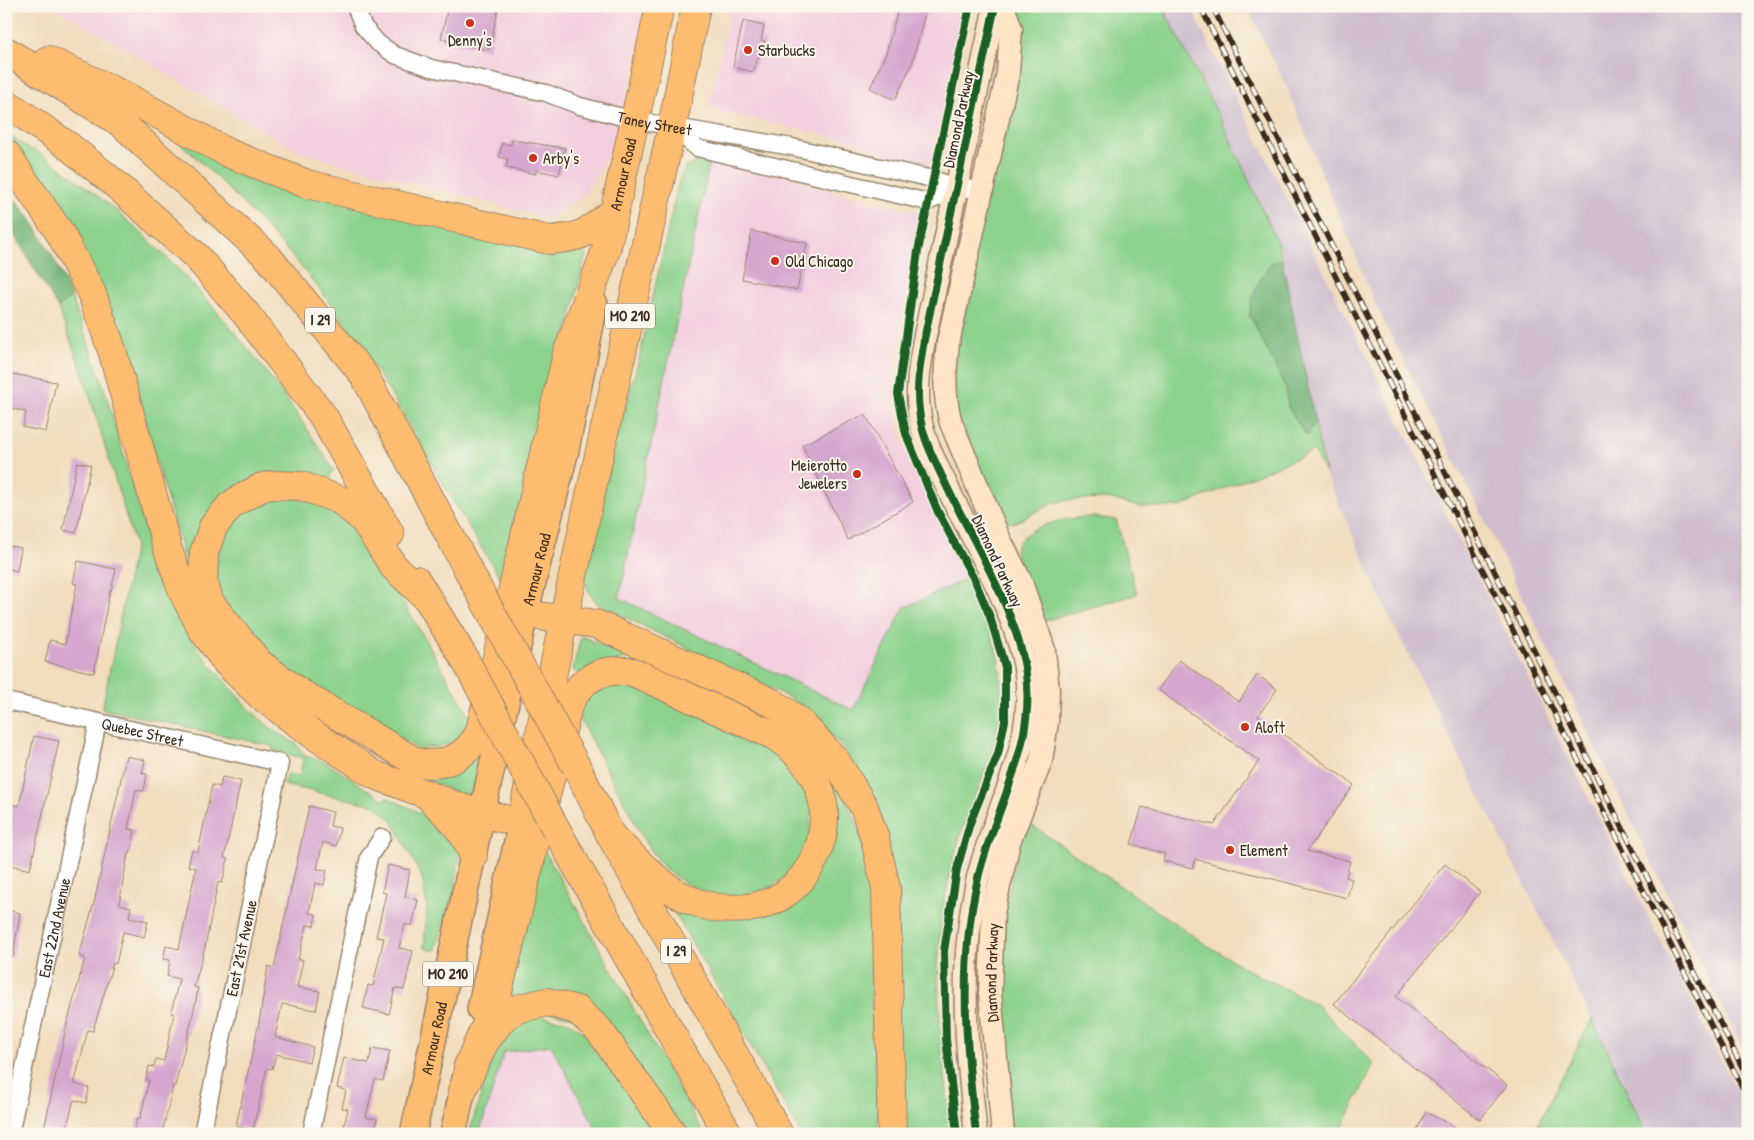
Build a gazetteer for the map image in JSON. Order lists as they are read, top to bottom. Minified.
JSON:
{"streets":{"highway":["Armour Road","MO 210","I 29"],"street":["Diamond Parkway","Taney Street","Quebec Street","East 22nd Avenue","East 21st Avenue"]},"crossings":[["Diamond Parkway","Taney Street"],["Taney Street","Armour Road"],["Taney Street","MO 210"],["Quebec Street","East 22nd Avenue"],["Quebec Street","East 21st Avenue"]],"places":["Denny's","Starbucks","Arby's","Old Chicago","Meierotto Jewelers","Aloft","Element"]}
